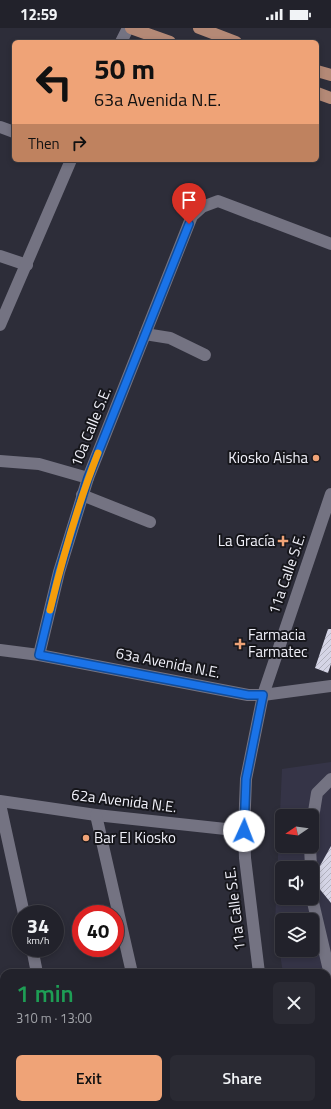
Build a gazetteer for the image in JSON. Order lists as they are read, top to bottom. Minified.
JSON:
{"streets":{"street":["10a Calle S.E.","11a Calle S.E.","63a Avenida N.E.","62a Avenida N.E."]},"crossings":[["10a Calle S.E.","63a Avenida N.E."],["11a Calle S.E.","63a Avenida N.E."],["11a Calle S.E.","62a Avenida N.E."]],"places":{"other":["Kiosko Aisha","Bar El Kiosko"],"health":["La Gracía","Farmacia Farmatec"]},"north":"left","page":{"status":"12:59","turn":["50 m","63a Avenida N.E."],"then":"Then","speed":"34 km/h","limit":"40","heading":["1 min","310 m · 13:00"],"buttons":["Exit","Share"]}}
